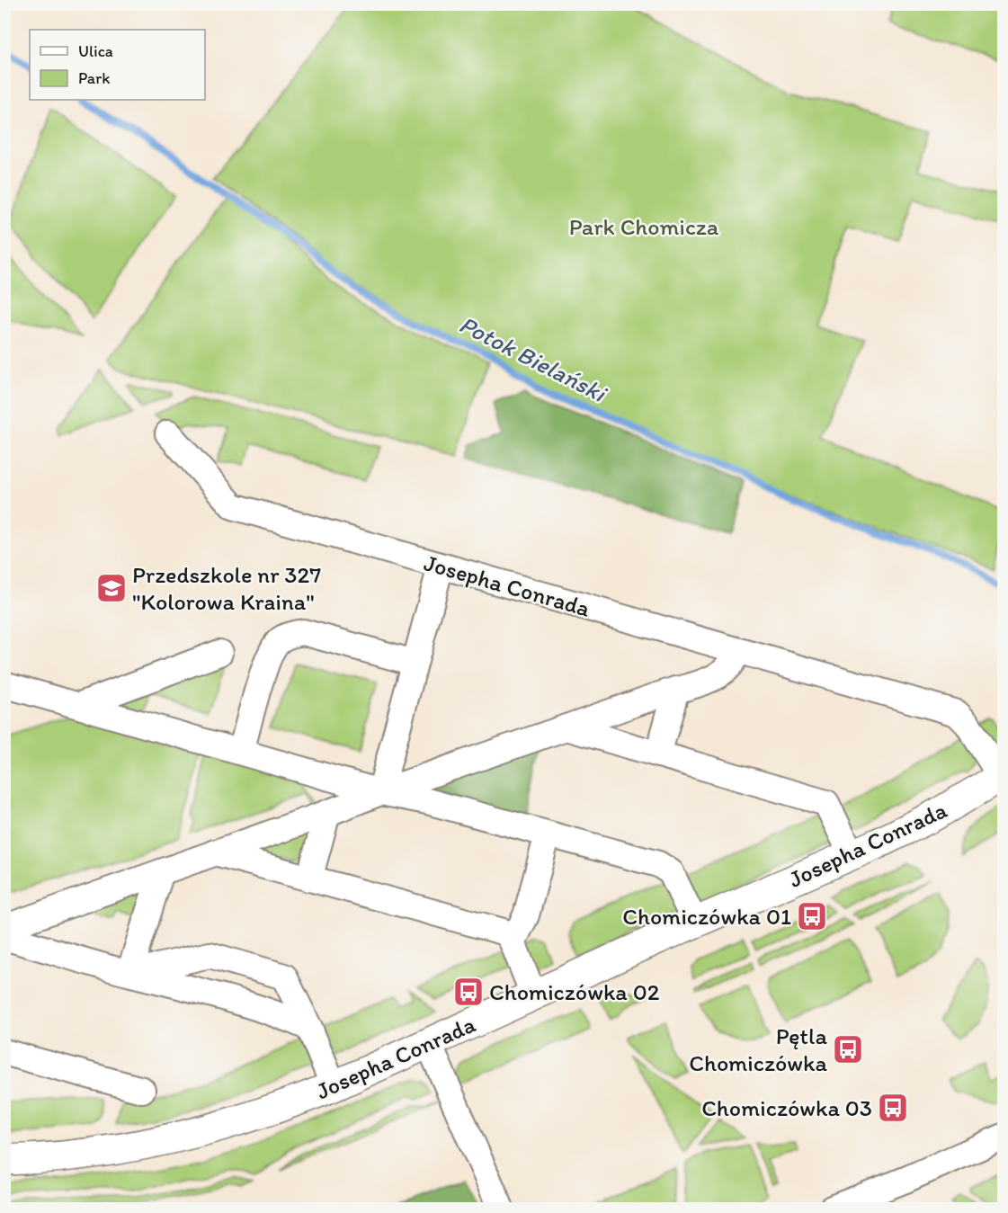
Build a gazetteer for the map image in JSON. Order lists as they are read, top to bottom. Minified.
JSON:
{"streets":{"street":["Josepha Conrada"]},"water":["Potok Bielański"],"parks":["Park Chomicza"],"places":{"school or university":["Przedszkole nr 327 \"Kolorowa Kraina\""],"bus stop":["Chomiczówka 01","Chomiczówka 02","Pętla Chomiczówka","Chomiczówka 03"]},"legend":["Ulica","Park"]}
